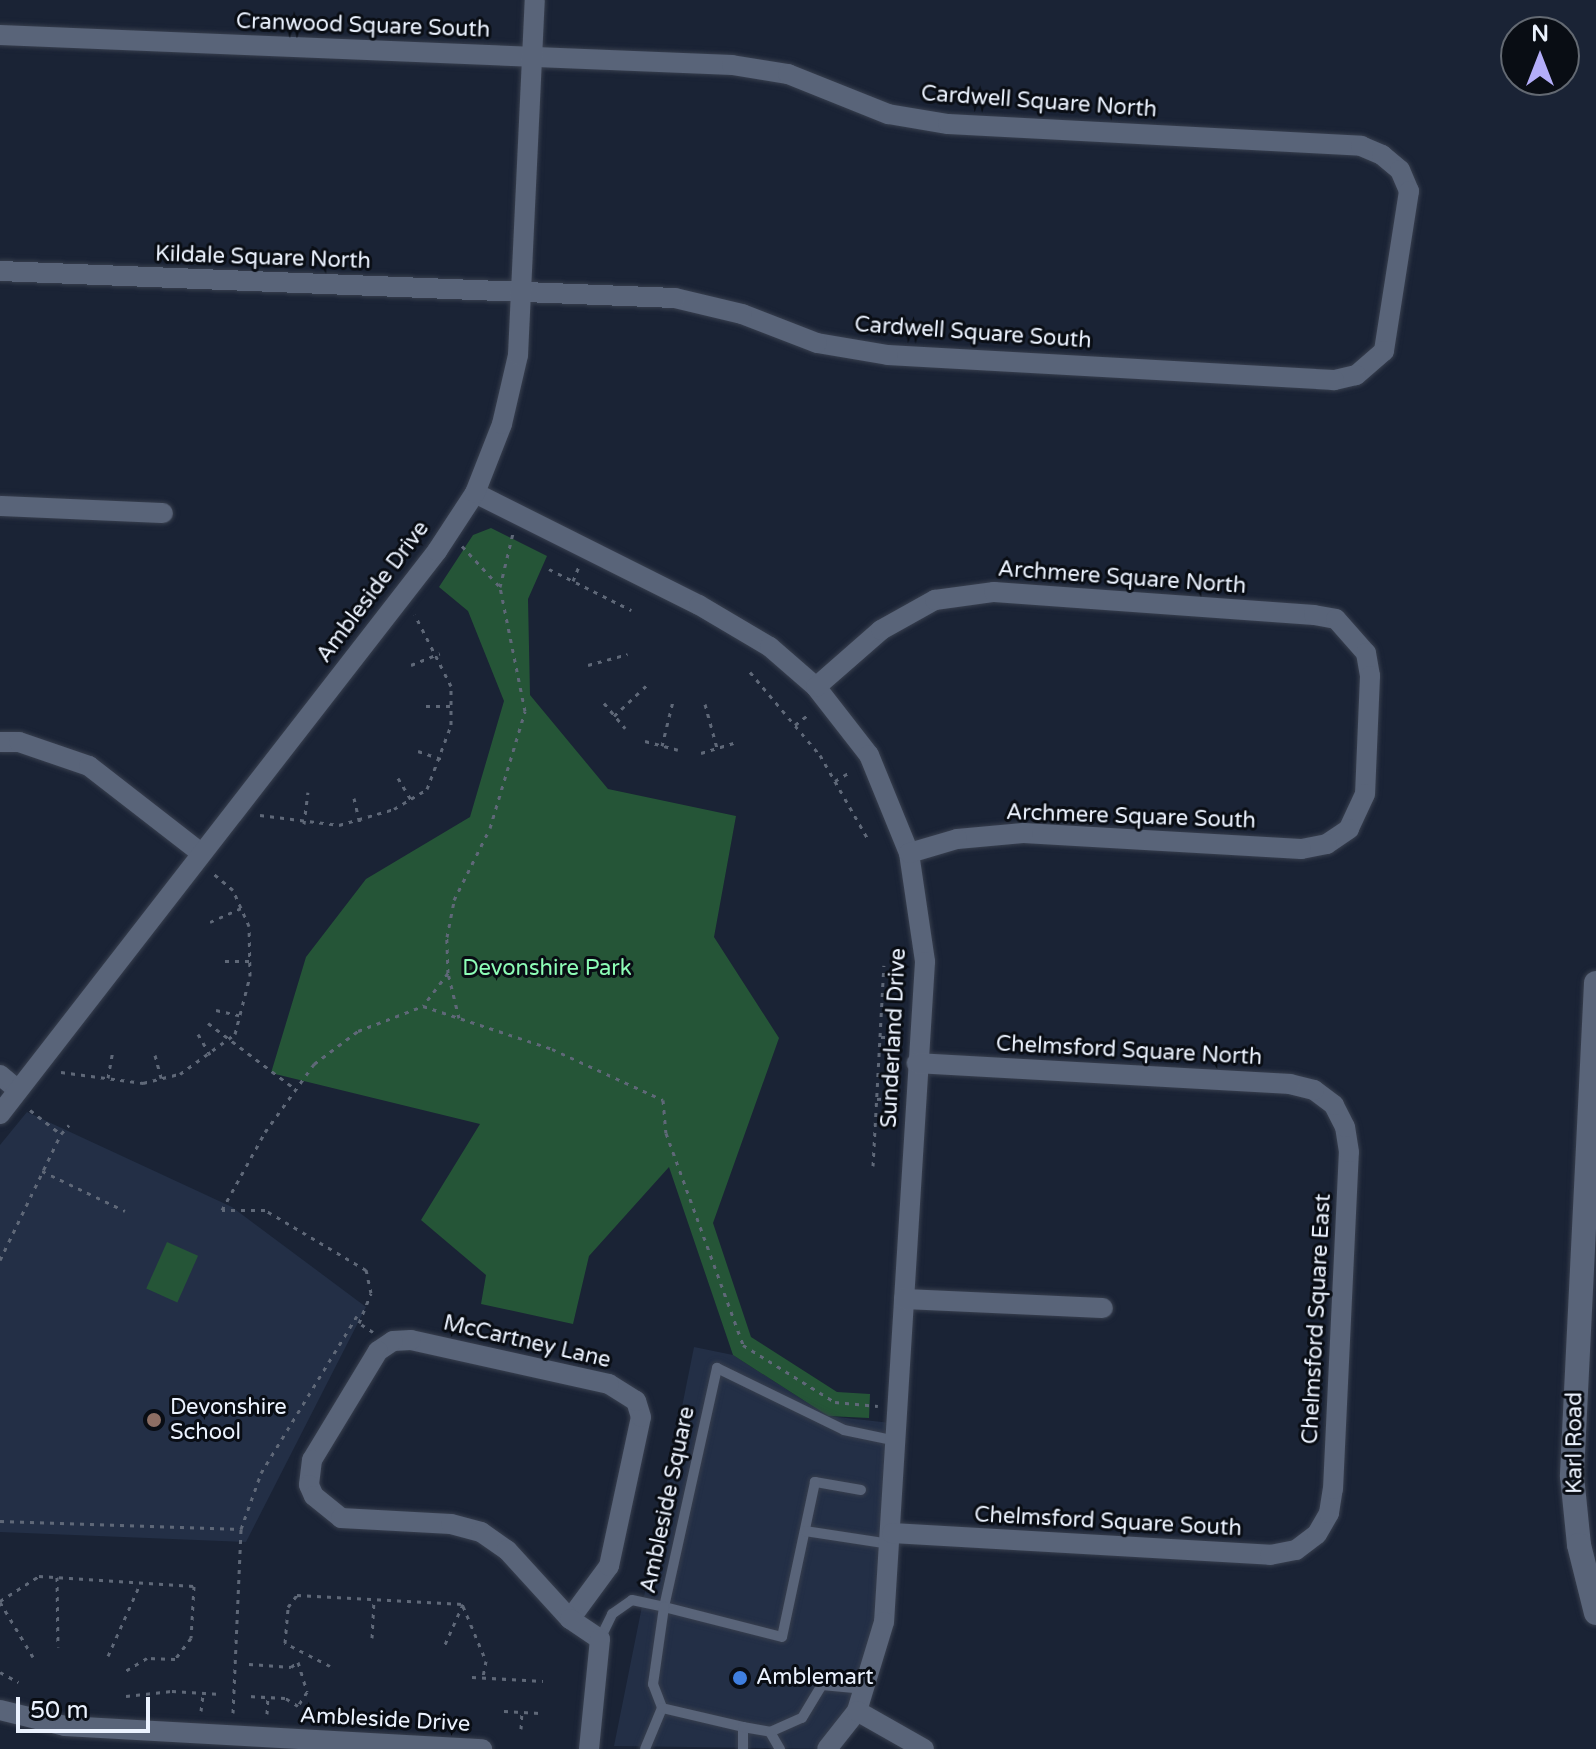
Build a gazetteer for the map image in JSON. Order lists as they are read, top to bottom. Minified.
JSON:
{"streets":{"street":["Cranwood Square South","Cardwell Square North","Kildale Square North","Cardwell Square South","Archmere Square North","Ambleside Drive","Archmere Square South","Sunderland Drive","Chelmsford Square North","Chelmsford Square East","McCartney Lane","Karl Road","Chelmsford Square South"],"lane":["Ambleside Square"]},"crossings":[["Cranwood Square South","Cardwell Square North"],["Cranwood Square South","Ambleside Drive"],["Cardwell Square North","Cardwell Square South"],["Cardwell Square North","Ambleside Drive"],["Kildale Square North","Cardwell Square South"],["Kildale Square North","Ambleside Drive"],["Cardwell Square South","Ambleside Drive"],["Archmere Square North","Archmere Square South"],["Archmere Square North","Sunderland Drive"],["Ambleside Drive","Sunderland Drive"],["Archmere Square South","Sunderland Drive"],["Sunderland Drive","Chelmsford Square North"],["Sunderland Drive","Ambleside Square"],["Sunderland Drive","Chelmsford Square South"],["Chelmsford Square North","Chelmsford Square East"],["Chelmsford Square East","Chelmsford Square South"]],"parks":["Devonshire Park"],"places":["Devonshire School","Amblemart"],"scale_bar":"50 m","north":"top"}
